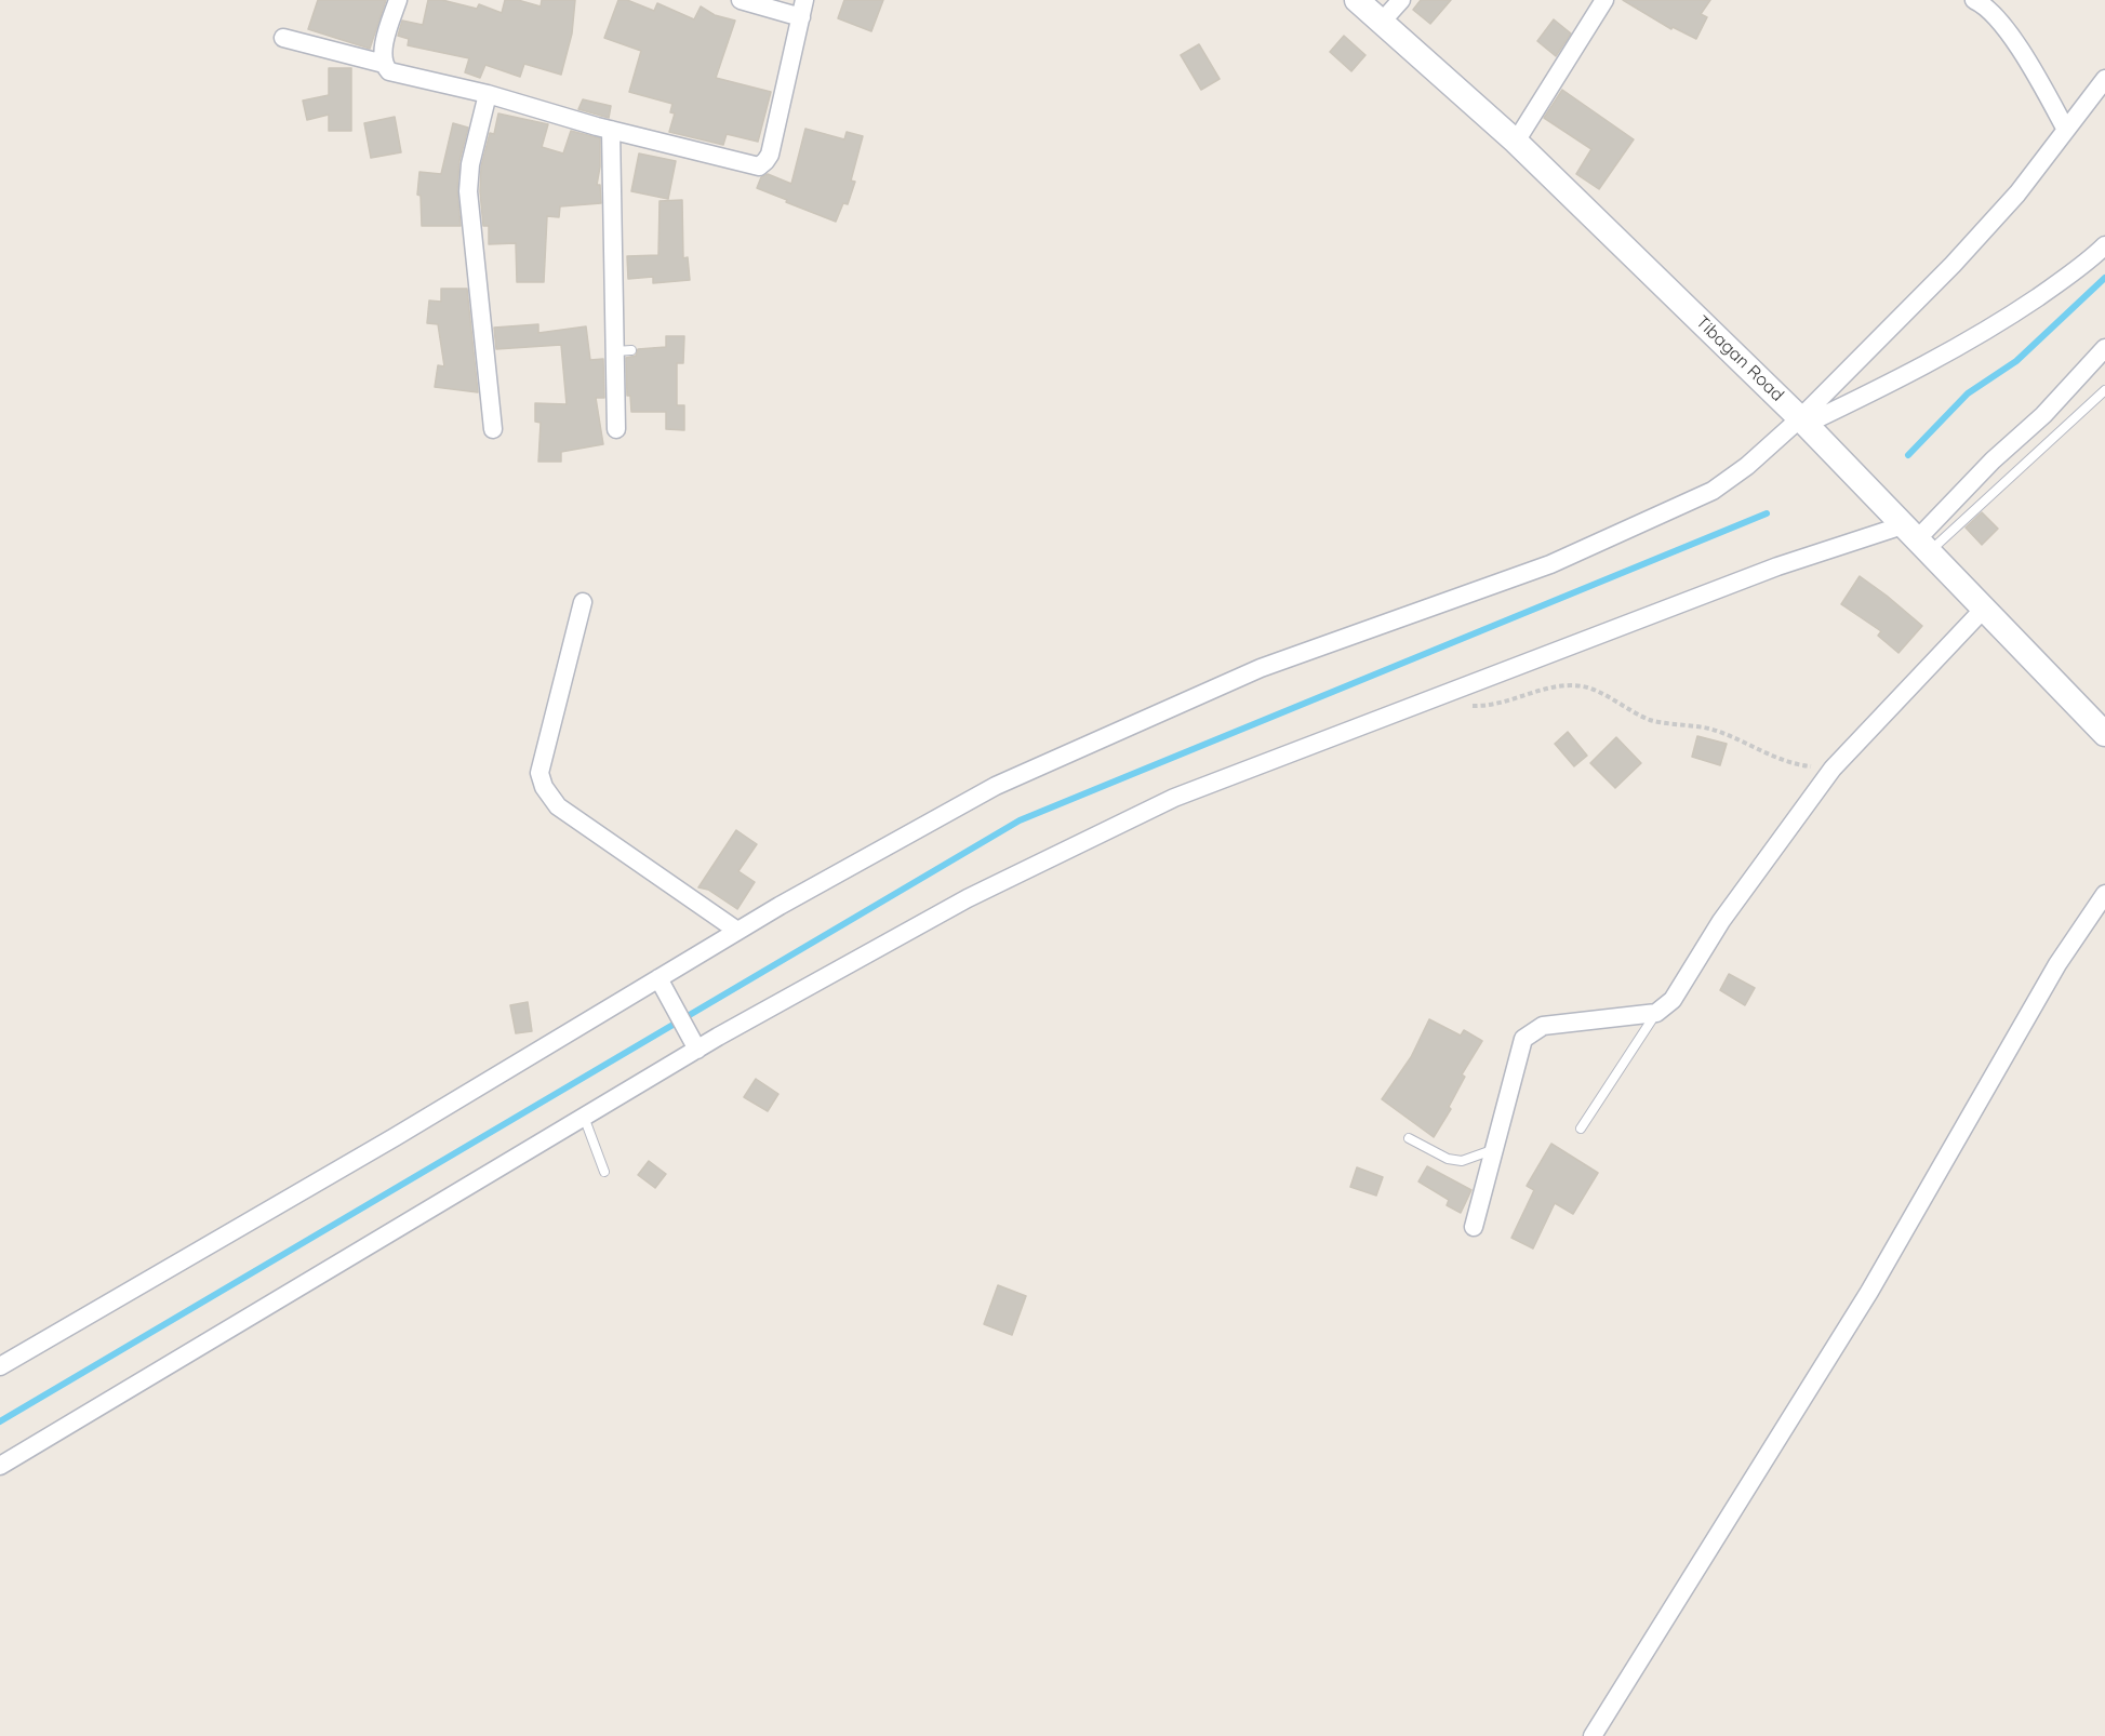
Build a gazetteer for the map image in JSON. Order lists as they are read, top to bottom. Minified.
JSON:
{"streets":{"main road":["Tibagan Road"]}}
